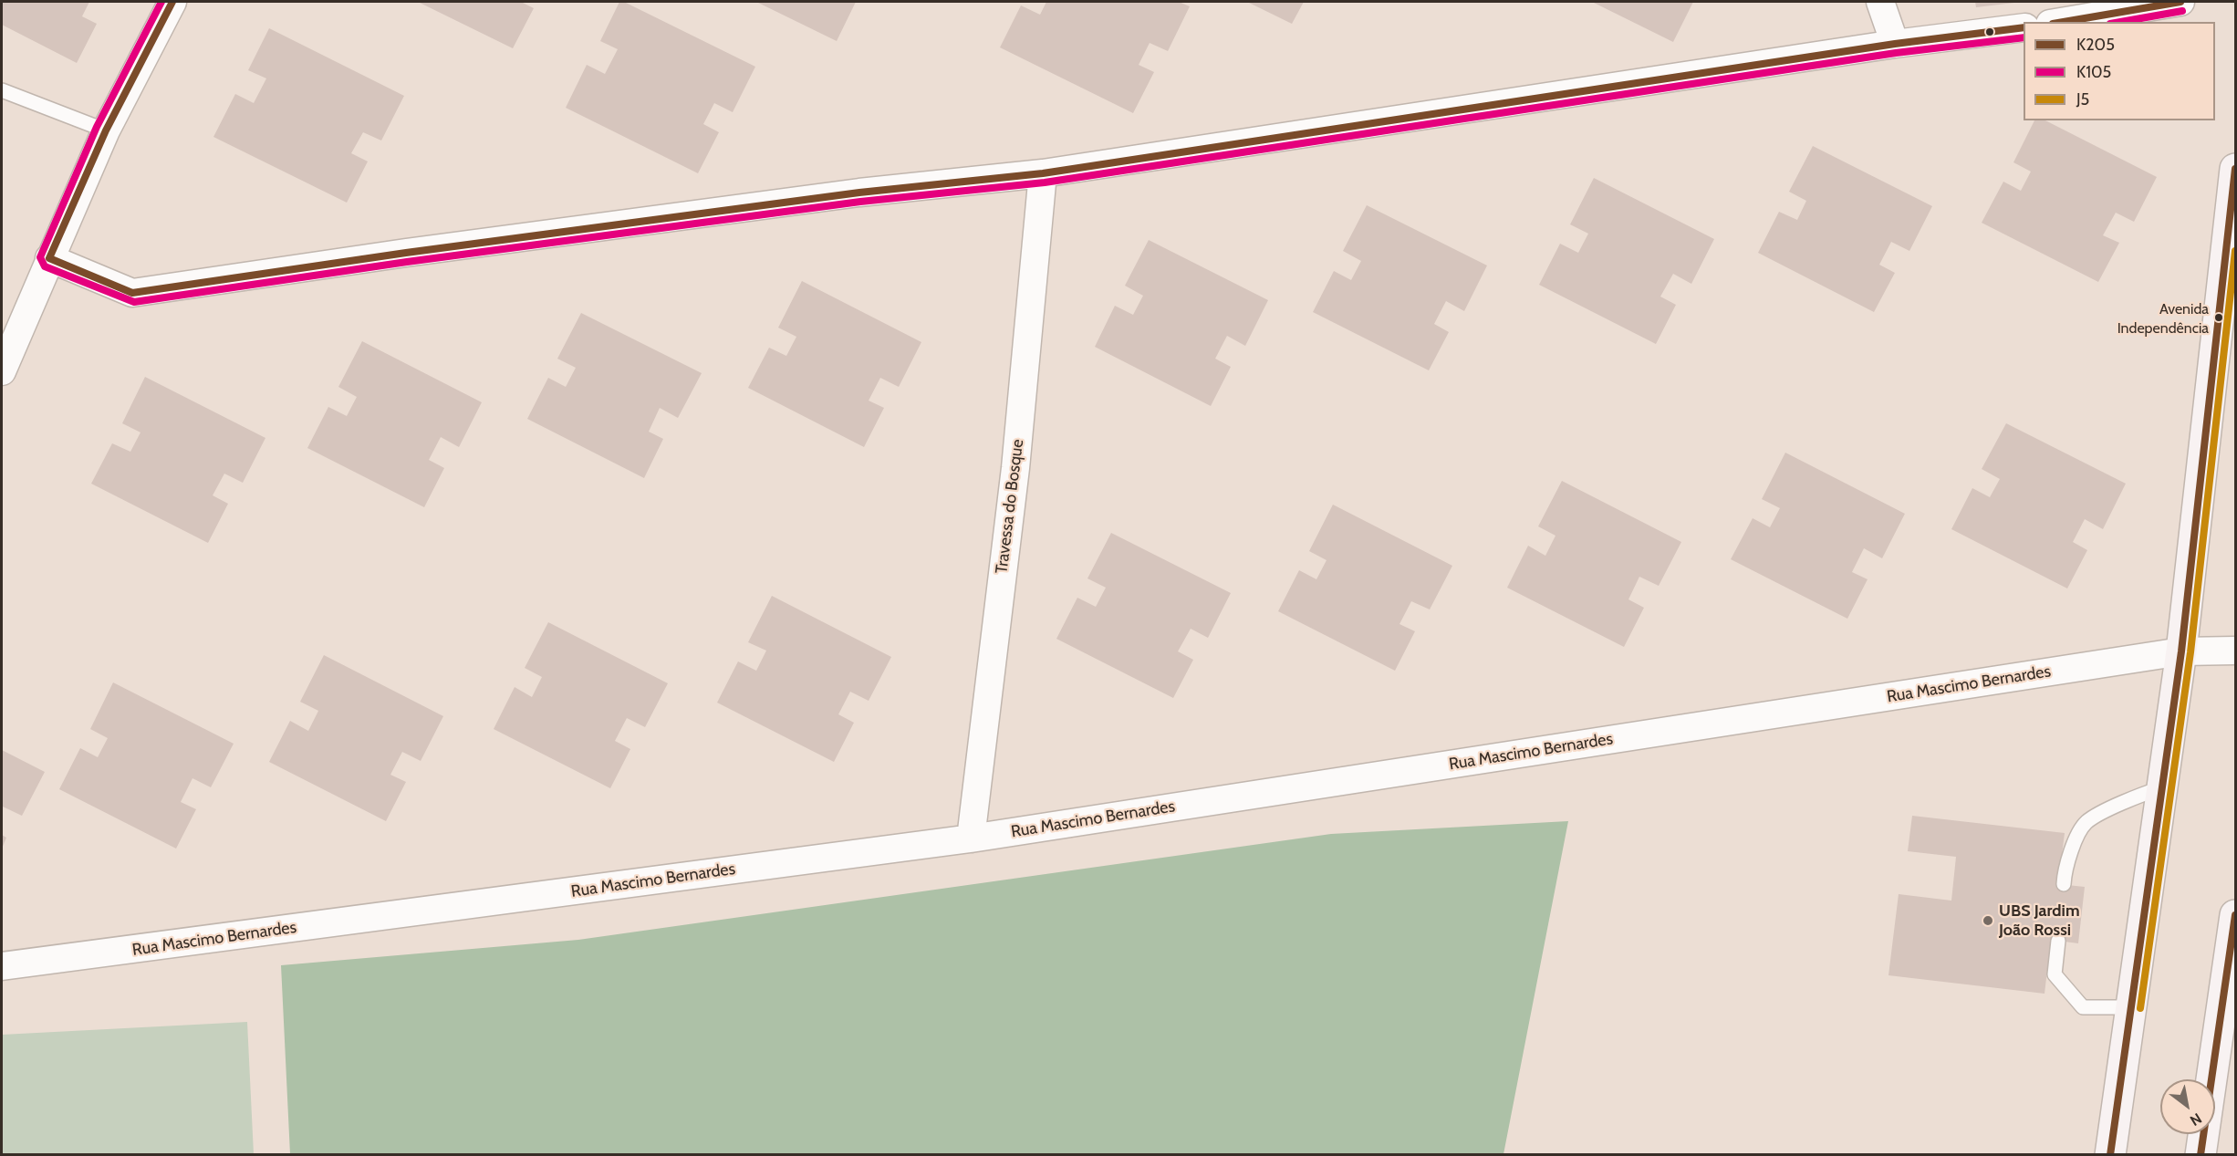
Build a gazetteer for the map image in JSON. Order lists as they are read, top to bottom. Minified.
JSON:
{"streets":{"street":["Travessa do Bosque","Rua Mascimo Bernardes"]},"crossings":[["Travessa do Bosque","Rua Mascimo Bernardes"]],"places":["Avenida Independência","UBS Jardim João Rossi"],"lines":["transit line K205","transit line K105","transit line J5"],"legend":["K205","K105","J5"],"north":"bottom right"}
